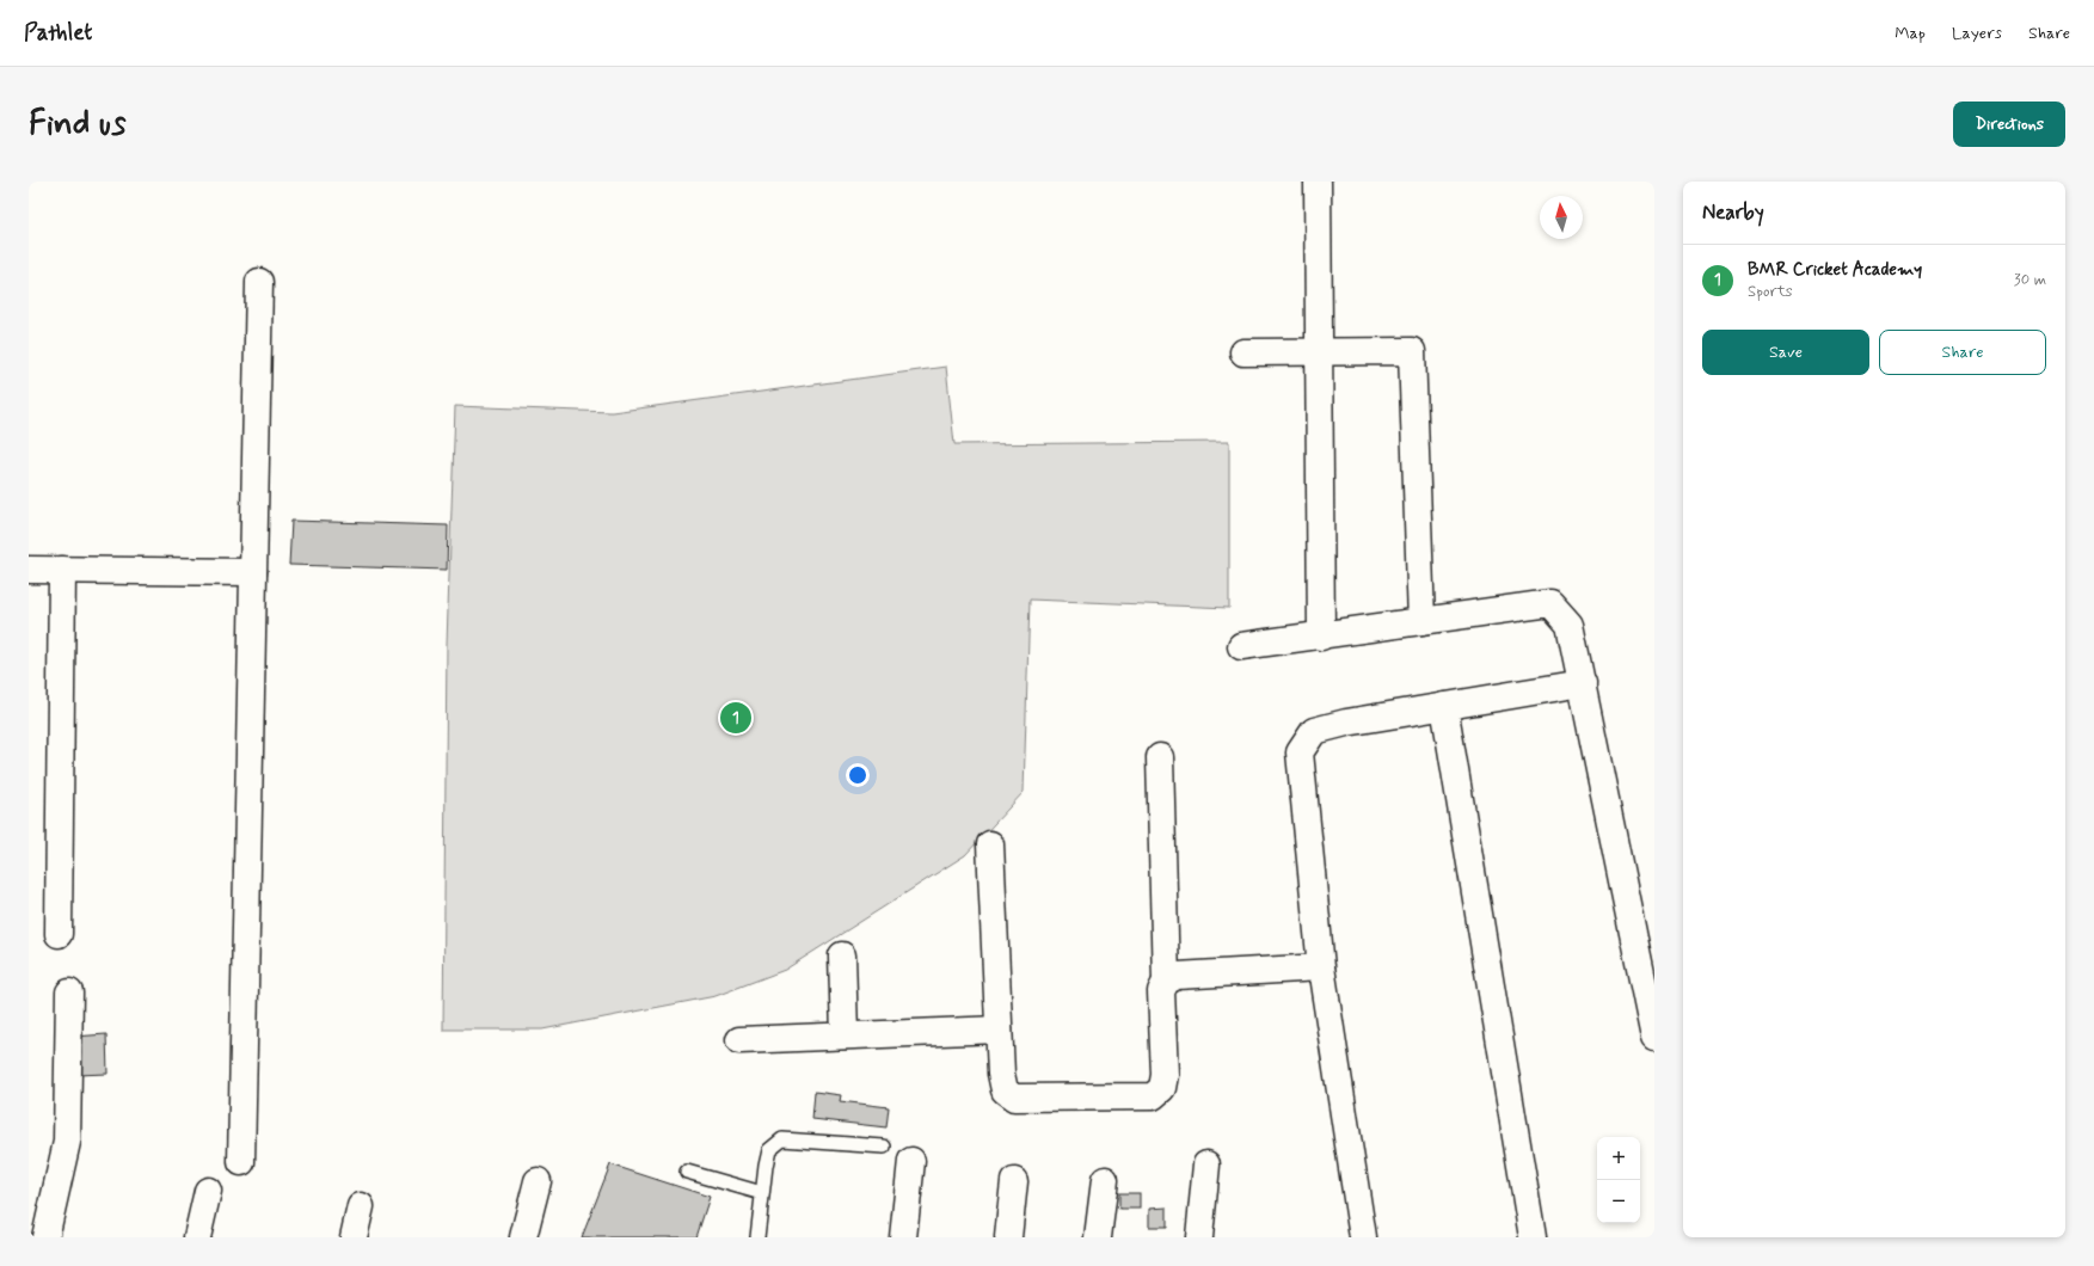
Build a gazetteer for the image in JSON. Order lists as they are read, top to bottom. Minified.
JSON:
{"north":"top","page":{"header":"Pathlet","nav":["Map","Layers","Share"],"buttons":["Directions",["Save","Share"]],"title":"Find us","heading":"Nearby","list":[{"mark":"1","name":"BMR Cricket Academy","note":"Sports","value":"30 m"}],"pins":"1","map_buttons":["+","−"]}}
